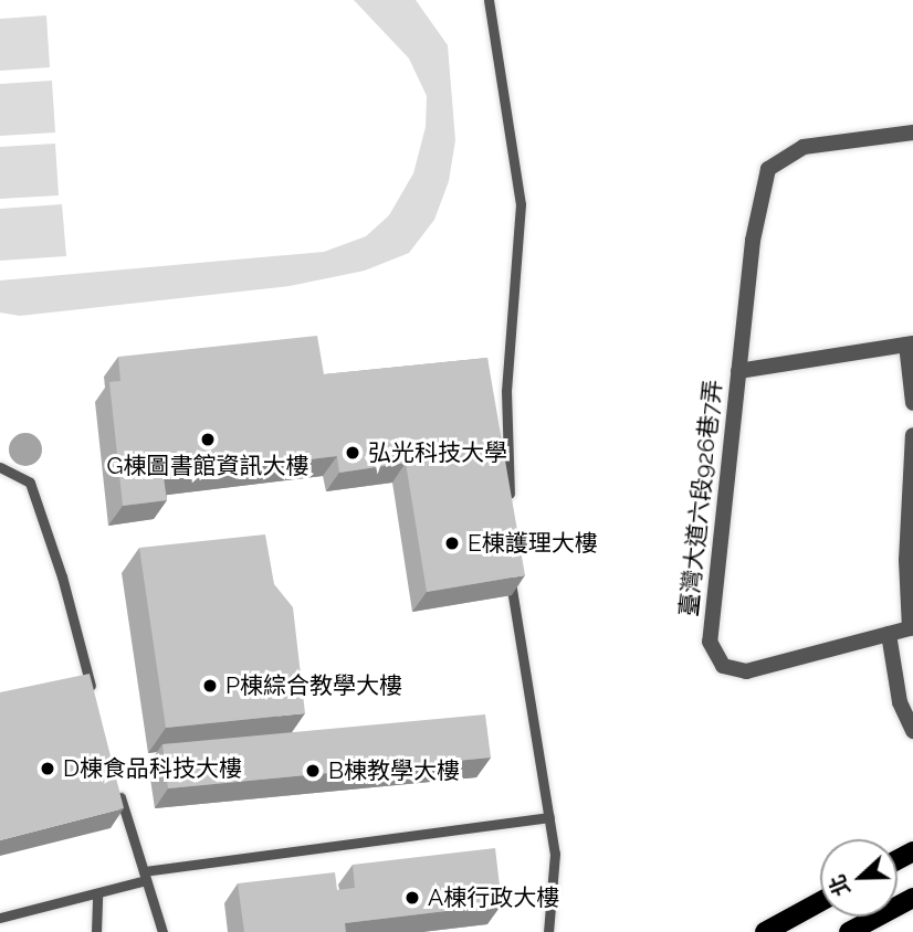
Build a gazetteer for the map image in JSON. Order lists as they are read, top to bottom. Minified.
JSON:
{"streets":{"street":["臺灣大道六段926巷7弄"]},"places":["G棟圖書館資訊大樓","弘光科技大學","E棟護理大樓","P棟綜合教學大樓","D棟食品科技大樓","B棟教學大樓","A棟行政大樓"],"north":"left"}
